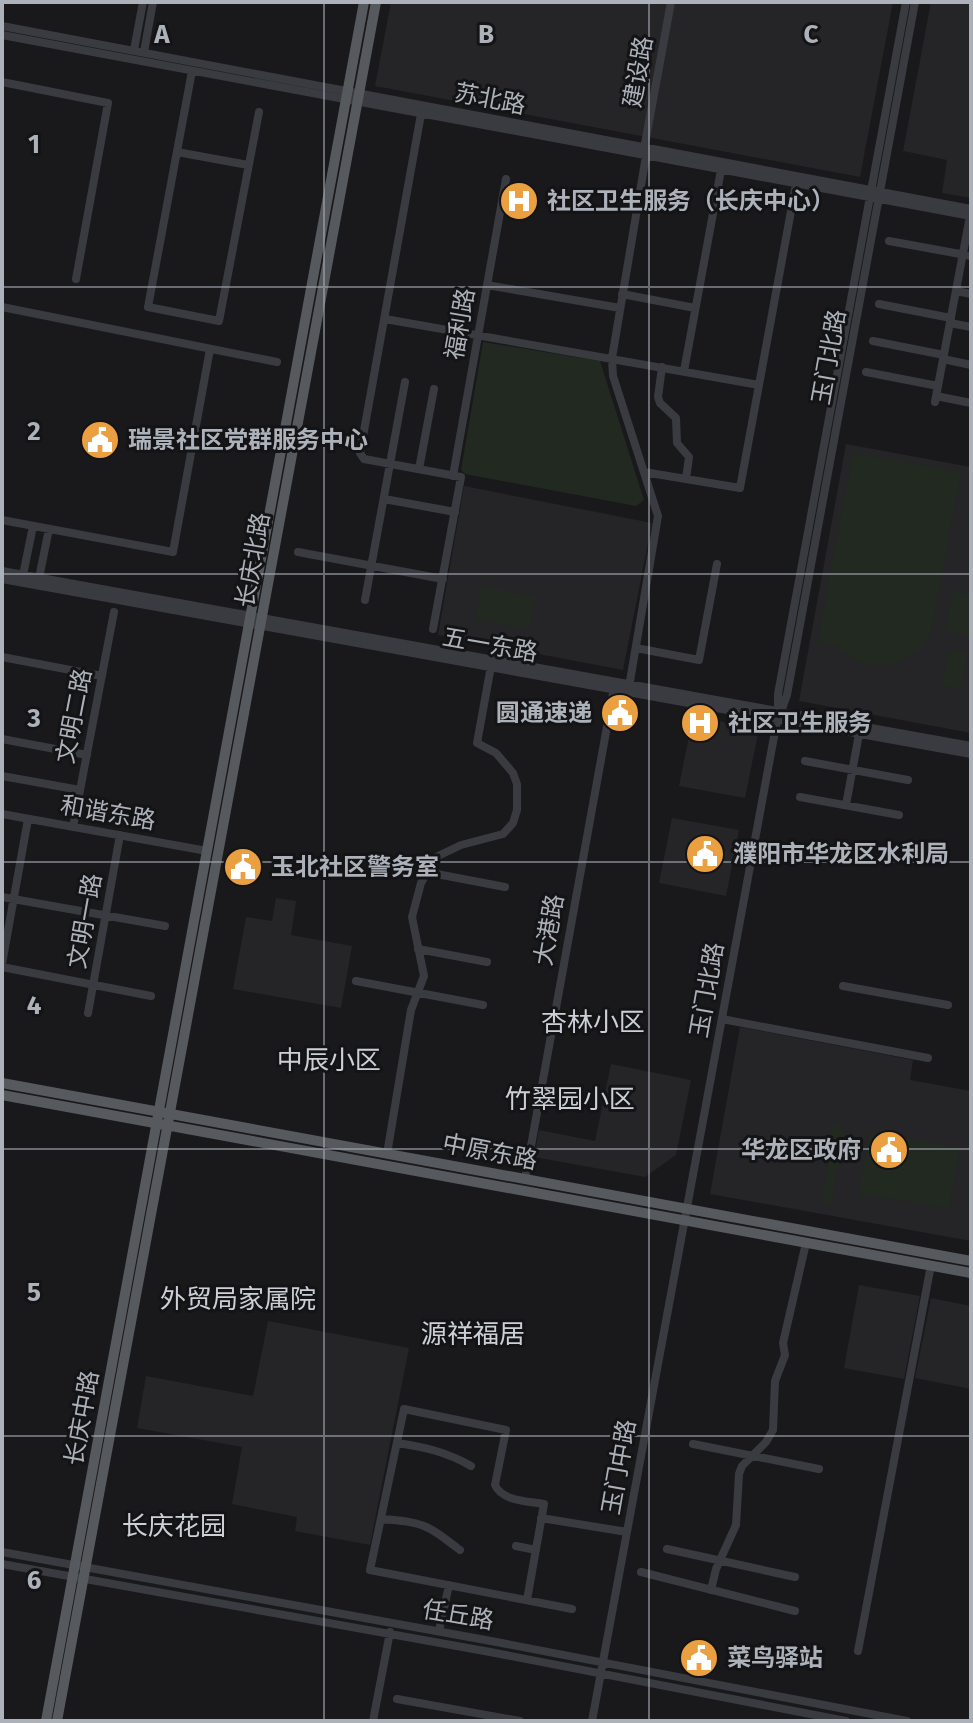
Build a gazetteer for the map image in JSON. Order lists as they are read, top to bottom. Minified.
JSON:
{"streets":{"main road":["长庆北路","中原东路","长庆中路"],"street":["建设路","苏北路","福利路","玉门北路","五一东路","文明二路","和谐东路","文明一路","大港路","玉门中路","任丘路"]},"crossings":[["建设路","苏北路"],["苏北路","玉门北路"],["苏北路","长庆北路"],["玉门北路","五一东路"],["玉门北路","中原东路"],["玉门北路","玉门中路"],["长庆北路","五一东路"],["长庆北路","和谐东路"],["长庆北路","中原东路"],["长庆北路","长庆中路"],["五一东路","大港路"],["文明二路","和谐东路"],["和谐东路","文明一路"],["大港路","中原东路"],["中原东路","长庆中路"],["中原东路","玉门中路"],["长庆中路","任丘路"],["玉门中路","任丘路"]],"districts":["杏林小区","中辰小区","竹翠园小区","外贸局家属院","源祥福居","长庆花园"],"places":{"hospital":["社区卫生服务（长庆中心）","社区卫生服务"],"public building":["瑞景社区党群服务中心","圆通速递","濮阳市华龙区水利局","玉北社区警务室","华龙区政府","菜鸟驿站"]},"grid":{"columns":["A","B","C"],"rows":["1","2","3","4","5","6"]}}
